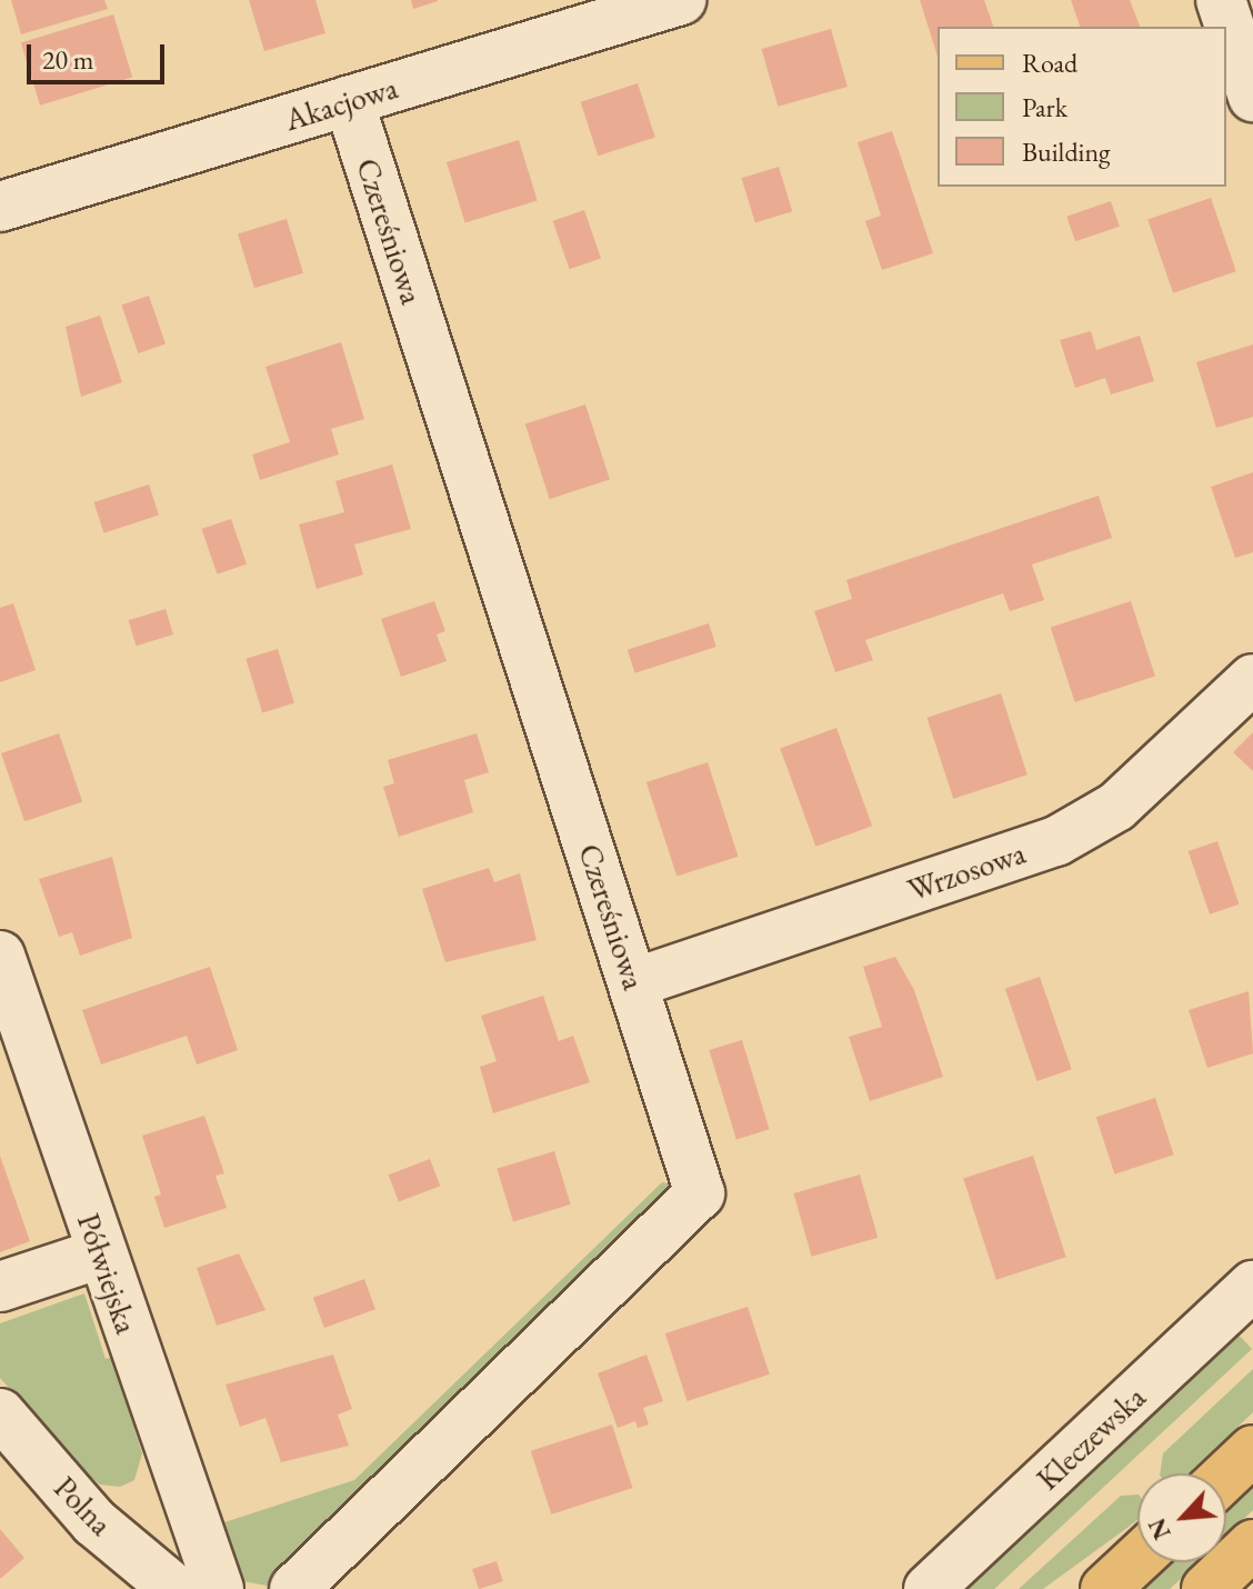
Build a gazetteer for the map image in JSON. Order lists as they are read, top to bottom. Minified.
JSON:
{"streets":{"street":["Akacjowa","Czereśniowa","Wrzosowa","Półwiejska","Kleczewska","Polna"]},"crossings":[["Akacjowa","Czereśniowa"],["Czereśniowa","Wrzosowa"]],"legend":["Road","Park","Building"],"scale_bar":"20 m","north":"bottom left"}
